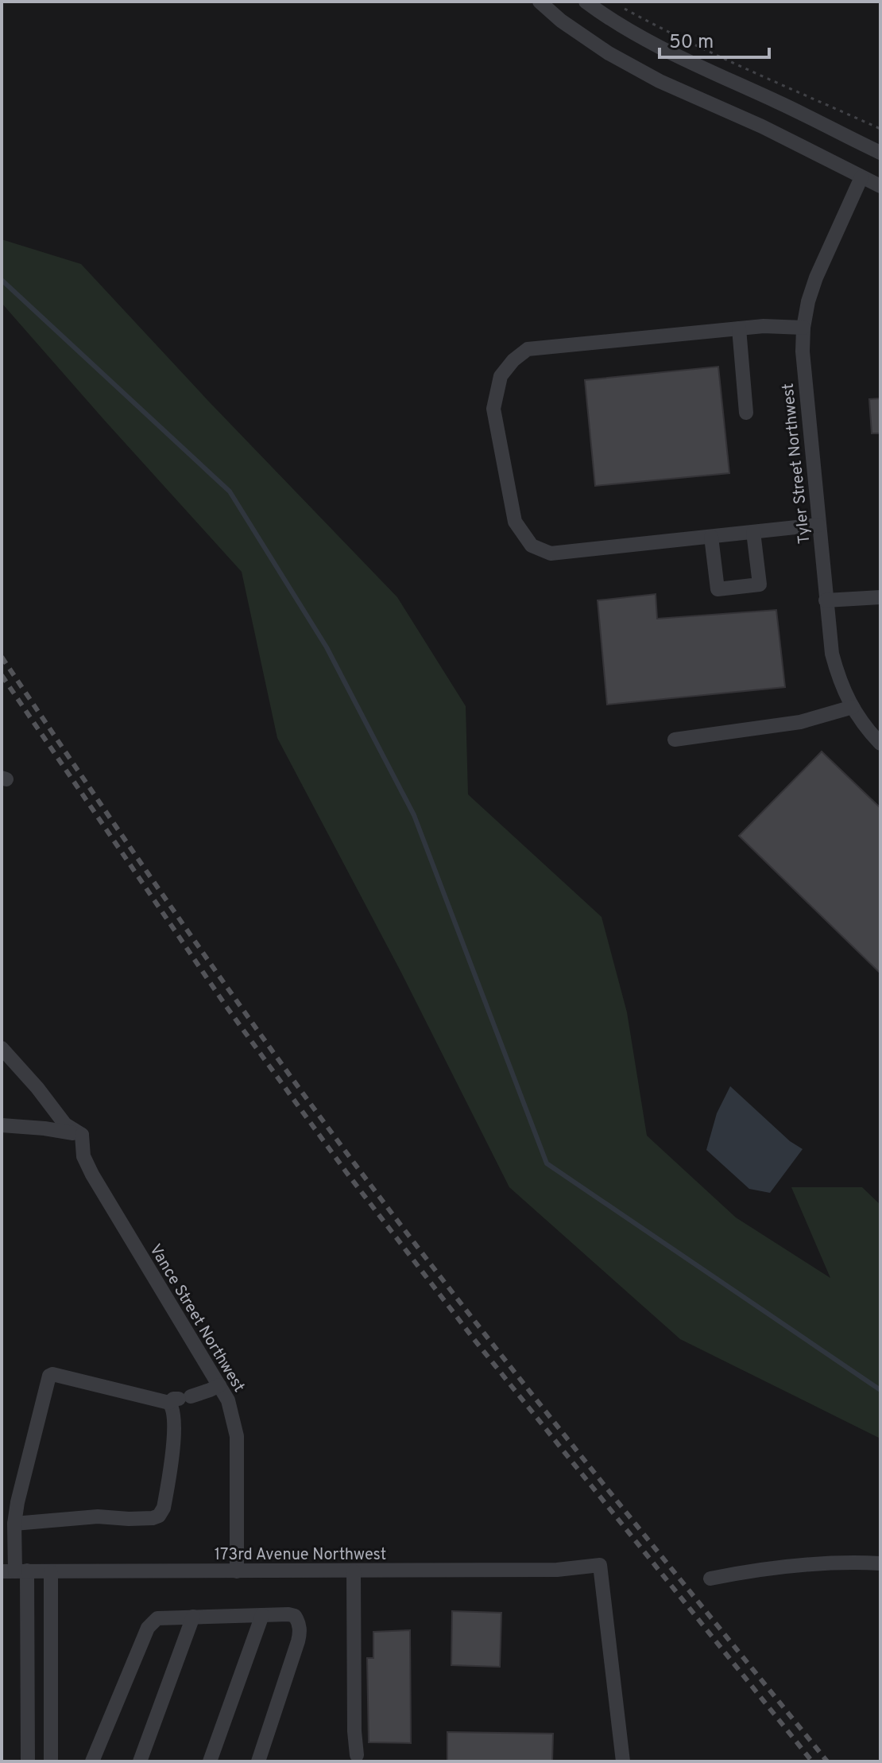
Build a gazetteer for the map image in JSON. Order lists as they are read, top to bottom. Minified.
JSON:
{"streets":{"street":["Tyler Street Northwest","Vance Street Northwest","173rd Avenue Northwest"]},"crossings":[["Vance Street Northwest","173rd Avenue Northwest"]],"scale_bar":"50 m"}
